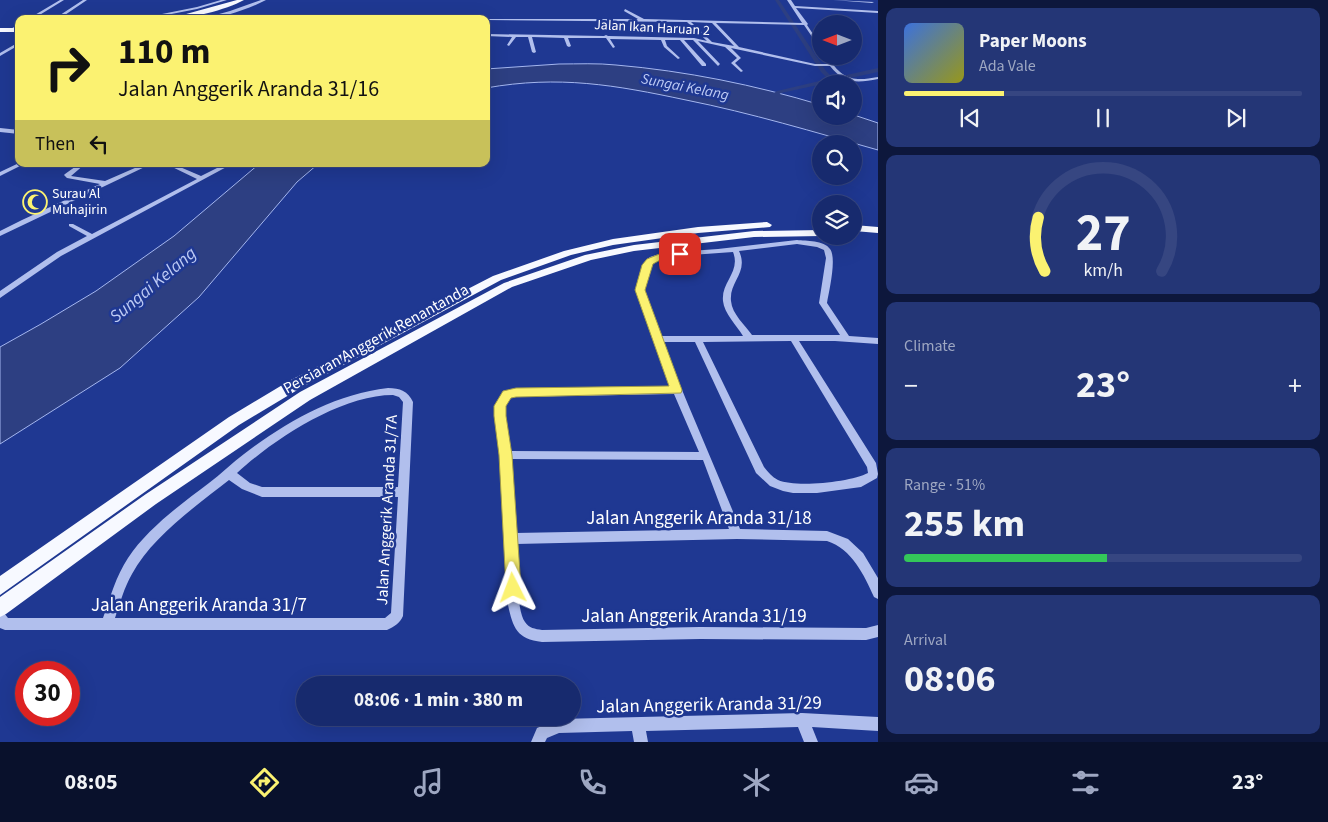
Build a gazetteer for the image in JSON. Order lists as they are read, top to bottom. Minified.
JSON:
{"streets":{"main road":["Persiaran Anggerik Renantanda"],"street":["Jalan Ikan Haruan 2","Jalan Anggerik Aranda 31/7A","Jalan Anggerik Aranda 31/18","Jalan Anggerik Aranda 31/7","Jalan Anggerik Aranda 31/19","Jalan Anggerik Aranda 31/29"]},"crossings":[["Jalan Anggerik Aranda 31/7A","Jalan Anggerik Aranda 31/7"]],"water":["Sungai Kelang"],"places":{"mosque":["Surau Al Muhajirin"]},"north":"left","page":{"turn":["110 m","Jalan Anggerik Aranda 31/16"],"song":["Paper Moons","Ada Vale"],"then":"Then","tile":["Climate",["Range · 51%","255 km"],["Arrival","08:06"]],"heat":["−","23°","+"],"limit":"30","trip":"08:06 · 1 min · 380 m","tabs":["08:05","23°"],"gauge":["27","km/h"]}}
